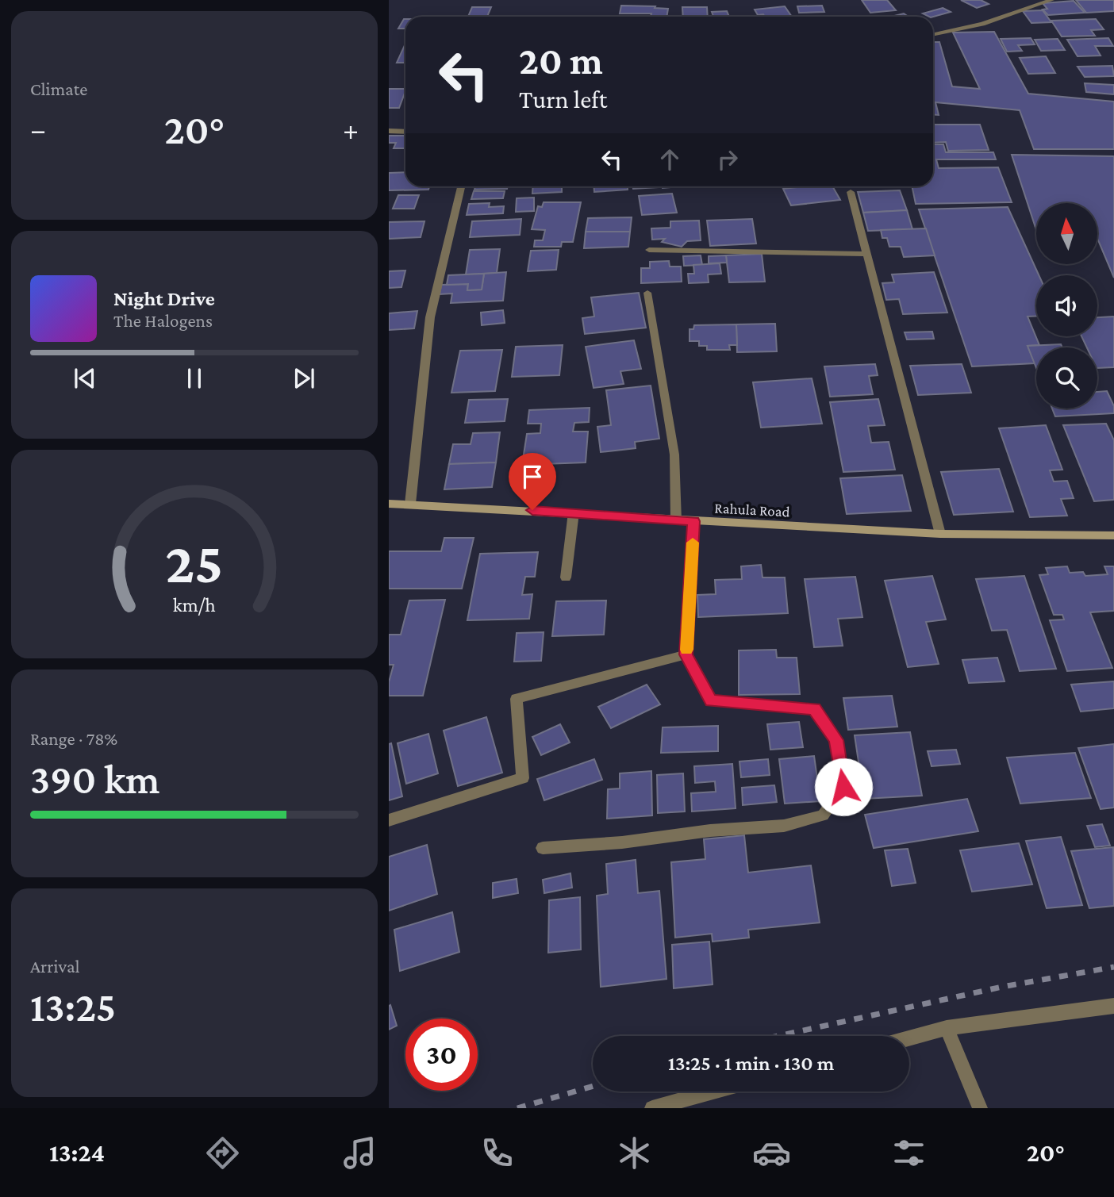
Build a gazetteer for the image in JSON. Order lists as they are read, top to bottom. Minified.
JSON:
{"streets":{"main road":["Rahula Road"]},"north":"top","page":{"tile":["Climate",["Range · 78%","390 km"],["Arrival","13:25"]],"turn":["20 m","Turn left"],"heat":["−","20°","+"],"song":["Night Drive","The Halogens"],"limit":"30","trip":"13:25 · 1 min · 130 m","tabs":["13:24","20°"],"gauge":["25","km/h"]}}
